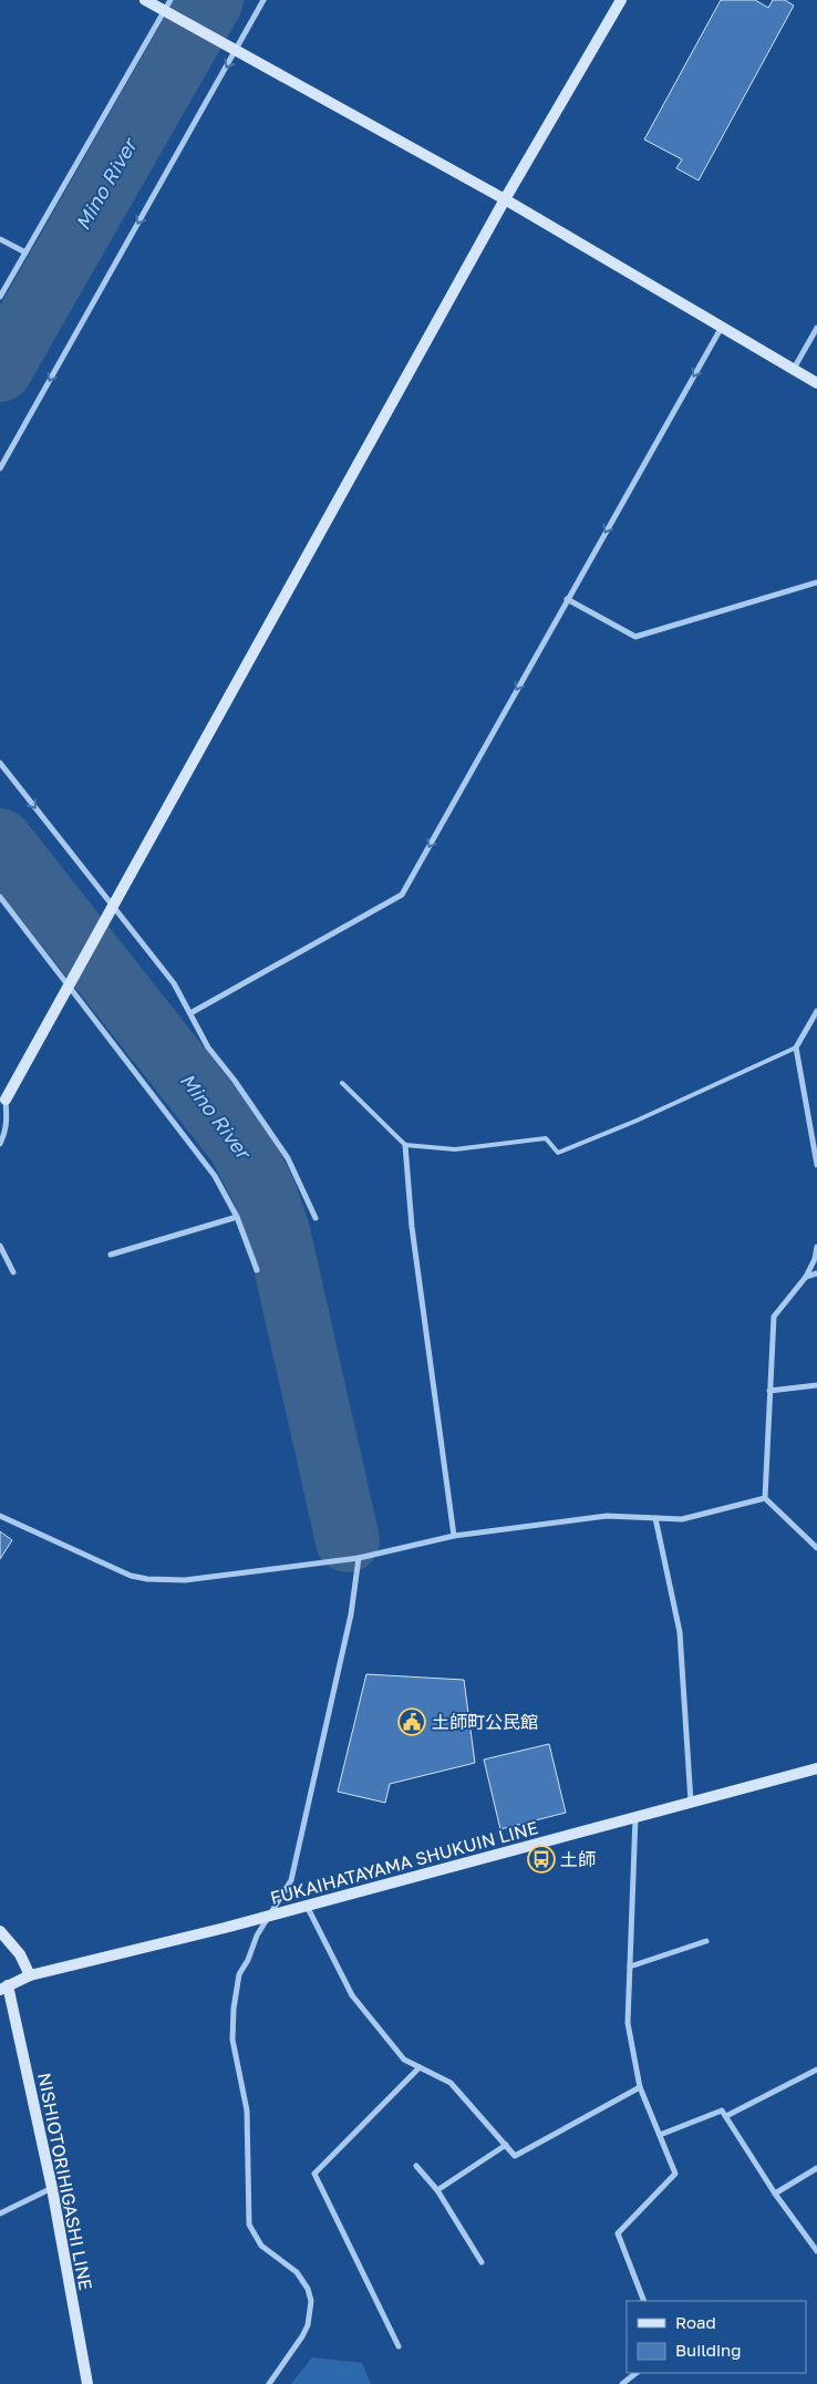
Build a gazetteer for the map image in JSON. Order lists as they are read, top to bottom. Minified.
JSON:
{"streets":{"street":["FUKAIHATAYAMA SHUKUIN LINE","NISHIOTORIHIGASHI LINE"]},"crossings":[["FUKAIHATAYAMA SHUKUIN LINE","NISHIOTORIHIGASHI LINE"]],"water":["Mino River"],"places":{"public building":["土師町公民館"],"bus stop":["土師"]},"legend":["Road","Building"]}
